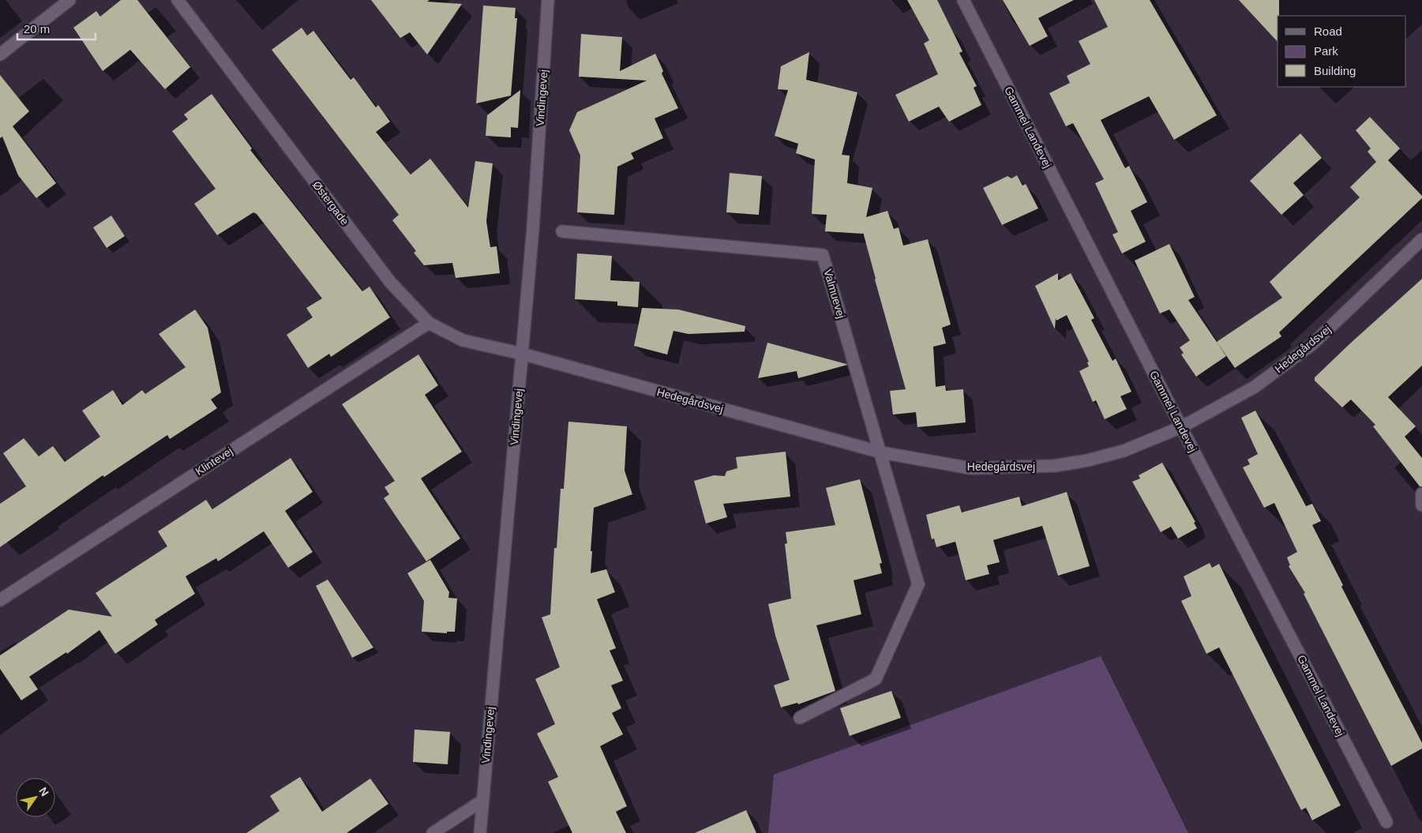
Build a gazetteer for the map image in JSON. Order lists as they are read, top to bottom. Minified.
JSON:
{"streets":{"street":["Vindingevej","Gammel Landevej","Østergade","Valmuevej","Hedegårdsvej","Klintevej"]},"crossings":[["Vindingevej","Østergade"],["Vindingevej","Hedegårdsvej"],["Gammel Landevej","Hedegårdsvej"],["Østergade","Hedegårdsvej"],["Østergade","Klintevej"],["Valmuevej","Hedegårdsvej"]],"legend":["Road","Park","Building"],"scale_bar":"20 m","north":"top right"}
